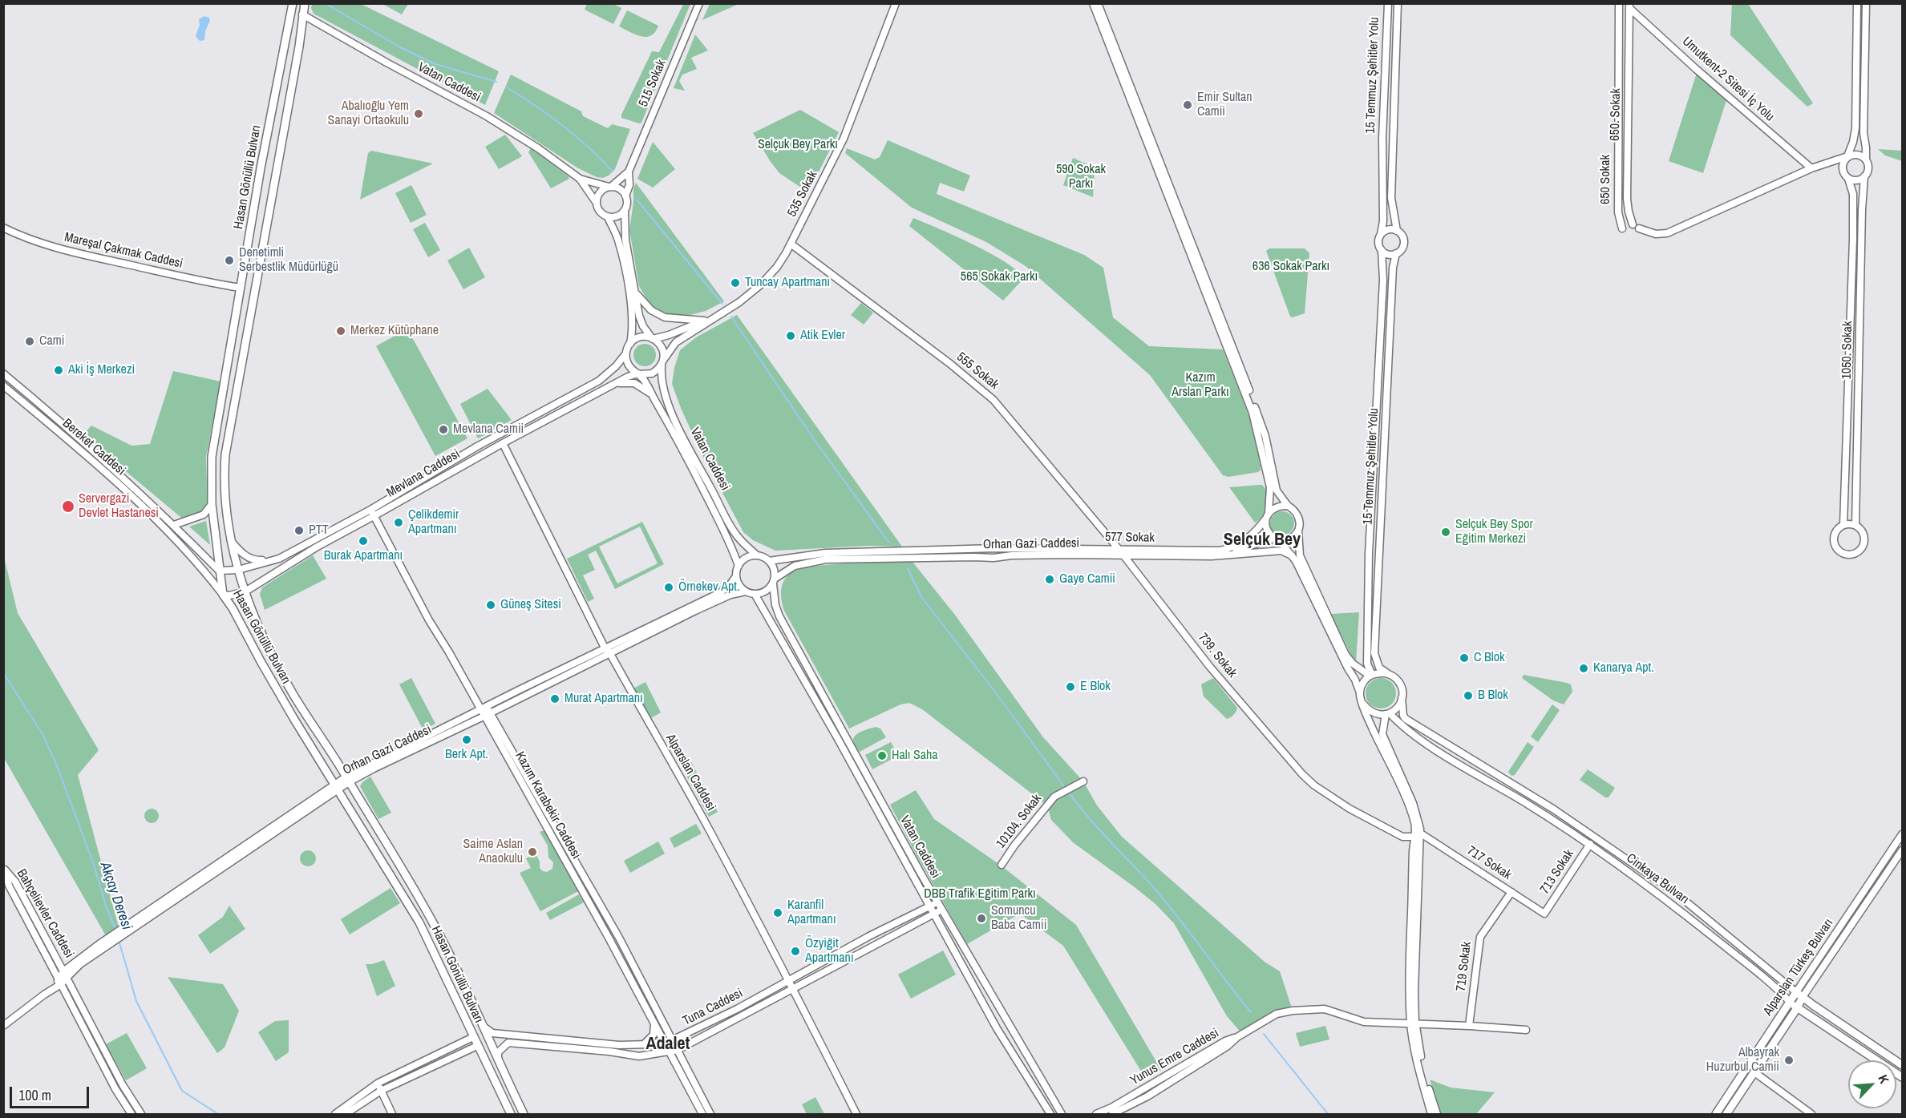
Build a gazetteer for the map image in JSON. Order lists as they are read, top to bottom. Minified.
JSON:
{"streets":{"main road":["Hasan Gönüllü Bulvarı","Cinkaya Bulvarı","Alparslan Türkeş Bulvarı"],"street":["15 Temmuz Şehitler Yolu","Umutkent-2 Sitesi İç Yolu","Vatan Caddesi","515 Sokak","650. Sokak","650 Sokak","535 Sokak","Mareşal Çakmak Caddesi","1050. Sokak","555 Sokak","Bereket Caddesi","Mevlana Caddesi","577 Sokak","Orhan Gazi Caddesi","739. Sokak","Alparslan Caddesi","Kazım Karabekir Caddesi","10104. Sokak","717 Sokak","713 Sokak","Bahçelievler Caddesi","719 Sokak","Tuna Caddesi","Yunus Emre Caddesi"]},"crossings":[["15 Temmuz Şehitler Yolu","Cinkaya Bulvarı"],["Umutkent-2 Sitesi İç Yolu","650. Sokak"],["Vatan Caddesi","515 Sokak"],["Vatan Caddesi","Hasan Gönüllü Bulvarı"],["Vatan Caddesi","535 Sokak"],["Vatan Caddesi","Mevlana Caddesi"],["Vatan Caddesi","577 Sokak"],["Vatan Caddesi","Orhan Gazi Caddesi"],["Vatan Caddesi","Tuna Caddesi"],["Hasan Gönüllü Bulvarı","Mareşal Çakmak Caddesi"],["Hasan Gönüllü Bulvarı","Bereket Caddesi"],["Hasan Gönüllü Bulvarı","Mevlana Caddesi"],["Hasan Gönüllü Bulvarı","Orhan Gazi Caddesi"],["Hasan Gönüllü Bulvarı","Tuna Caddesi"],["535 Sokak","555 Sokak"],["535 Sokak","Mevlana Caddesi"],["555 Sokak","577 Sokak"],["555 Sokak","739. Sokak"],["Bereket Caddesi","Mevlana Caddesi"],["Mevlana Caddesi","Alparslan Caddesi"],["Mevlana Caddesi","Kazım Karabekir Caddesi"],["577 Sokak","Orhan Gazi Caddesi"],["577 Sokak","739. Sokak"],["Orhan Gazi Caddesi","739. Sokak"],["Orhan Gazi Caddesi","Alparslan Caddesi"],["Orhan Gazi Caddesi","Kazım Karabekir Caddesi"],["Orhan Gazi Caddesi","Bahçelievler Caddesi"],["739. Sokak","717 Sokak"],["Alparslan Caddesi","Tuna Caddesi"],["Kazım Karabekir Caddesi","Tuna Caddesi"],["717 Sokak","713 Sokak"],["717 Sokak","719 Sokak"],["713 Sokak","Cinkaya Bulvarı"],["Cinkaya Bulvarı","Alparslan Türkeş Bulvarı"]],"districts":["Selçuk Bey","Adalet"],"water":["Akçay Deresi"],"parks":["Selçuk Bey Parkı","590 Sokak Parkı","636 Sokak Parkı","565 Sokak Parkı","Kazım Arslan Parkı","DBB Trafik Eğitim Parkı"],"places":["Emir Sultan Camii","Abalıoğlu Yem Sanayi Ortaokulu","Denetimli Serbestlik Müdürlüğü","Tuncay Apartmanı","Merkez Kütüphane","Atik Evler","Cami","Aki İş Merkezi","Mevlana Camii","Servergazi Devlet Hastanesi","Çelikdemir Apartmanı","PTT","Selçuk Bey Spor Eğitim Merkezi","Burak Apartmanı","Gaye Camii","Örnekev Apt.","Güneş Sitesi","C Blok","Kanarya Apt.","E Blok","B Blok","Murat Apartmanı","Berk Apt.","Halı Saha","Saime Aslan Anaokulu","Karanfil Apartmanı","Somuncu Baba Camii","Özyiğit Apartmanı","Albayrak Huzurbul Camii"],"scale_bar":"100 m","north":"top right"}
